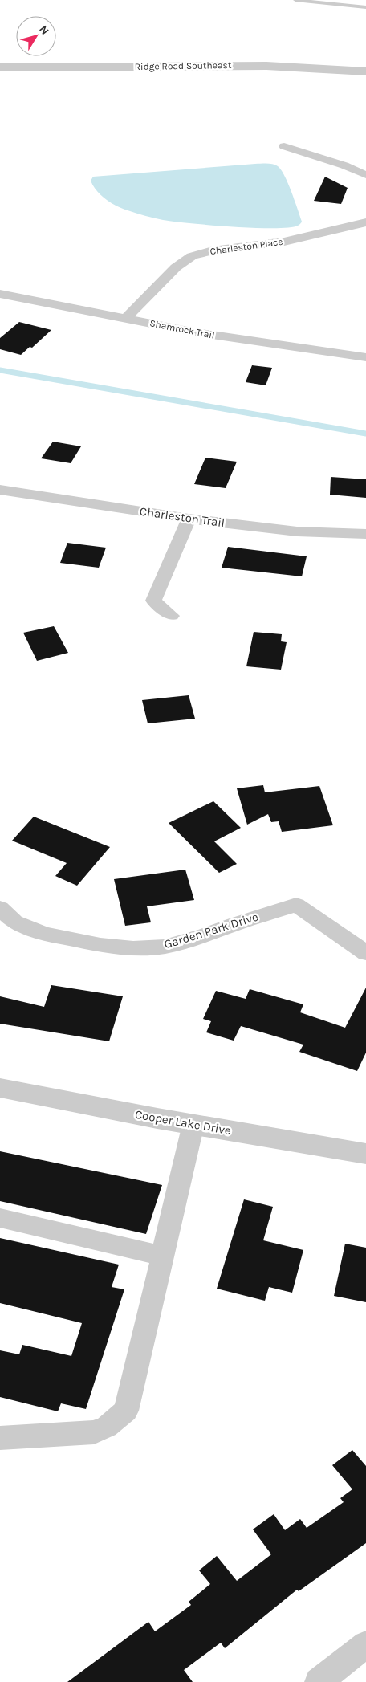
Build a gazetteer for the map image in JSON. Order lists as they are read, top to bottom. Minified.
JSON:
{"streets":{"street":["Ridge Road Southeast","Charleston Place","Shamrock Trail","Charleston Trail","Garden Park Drive","Cooper Lake Drive"]},"crossings":[["Charleston Place","Shamrock Trail"]],"north":"top right"}
